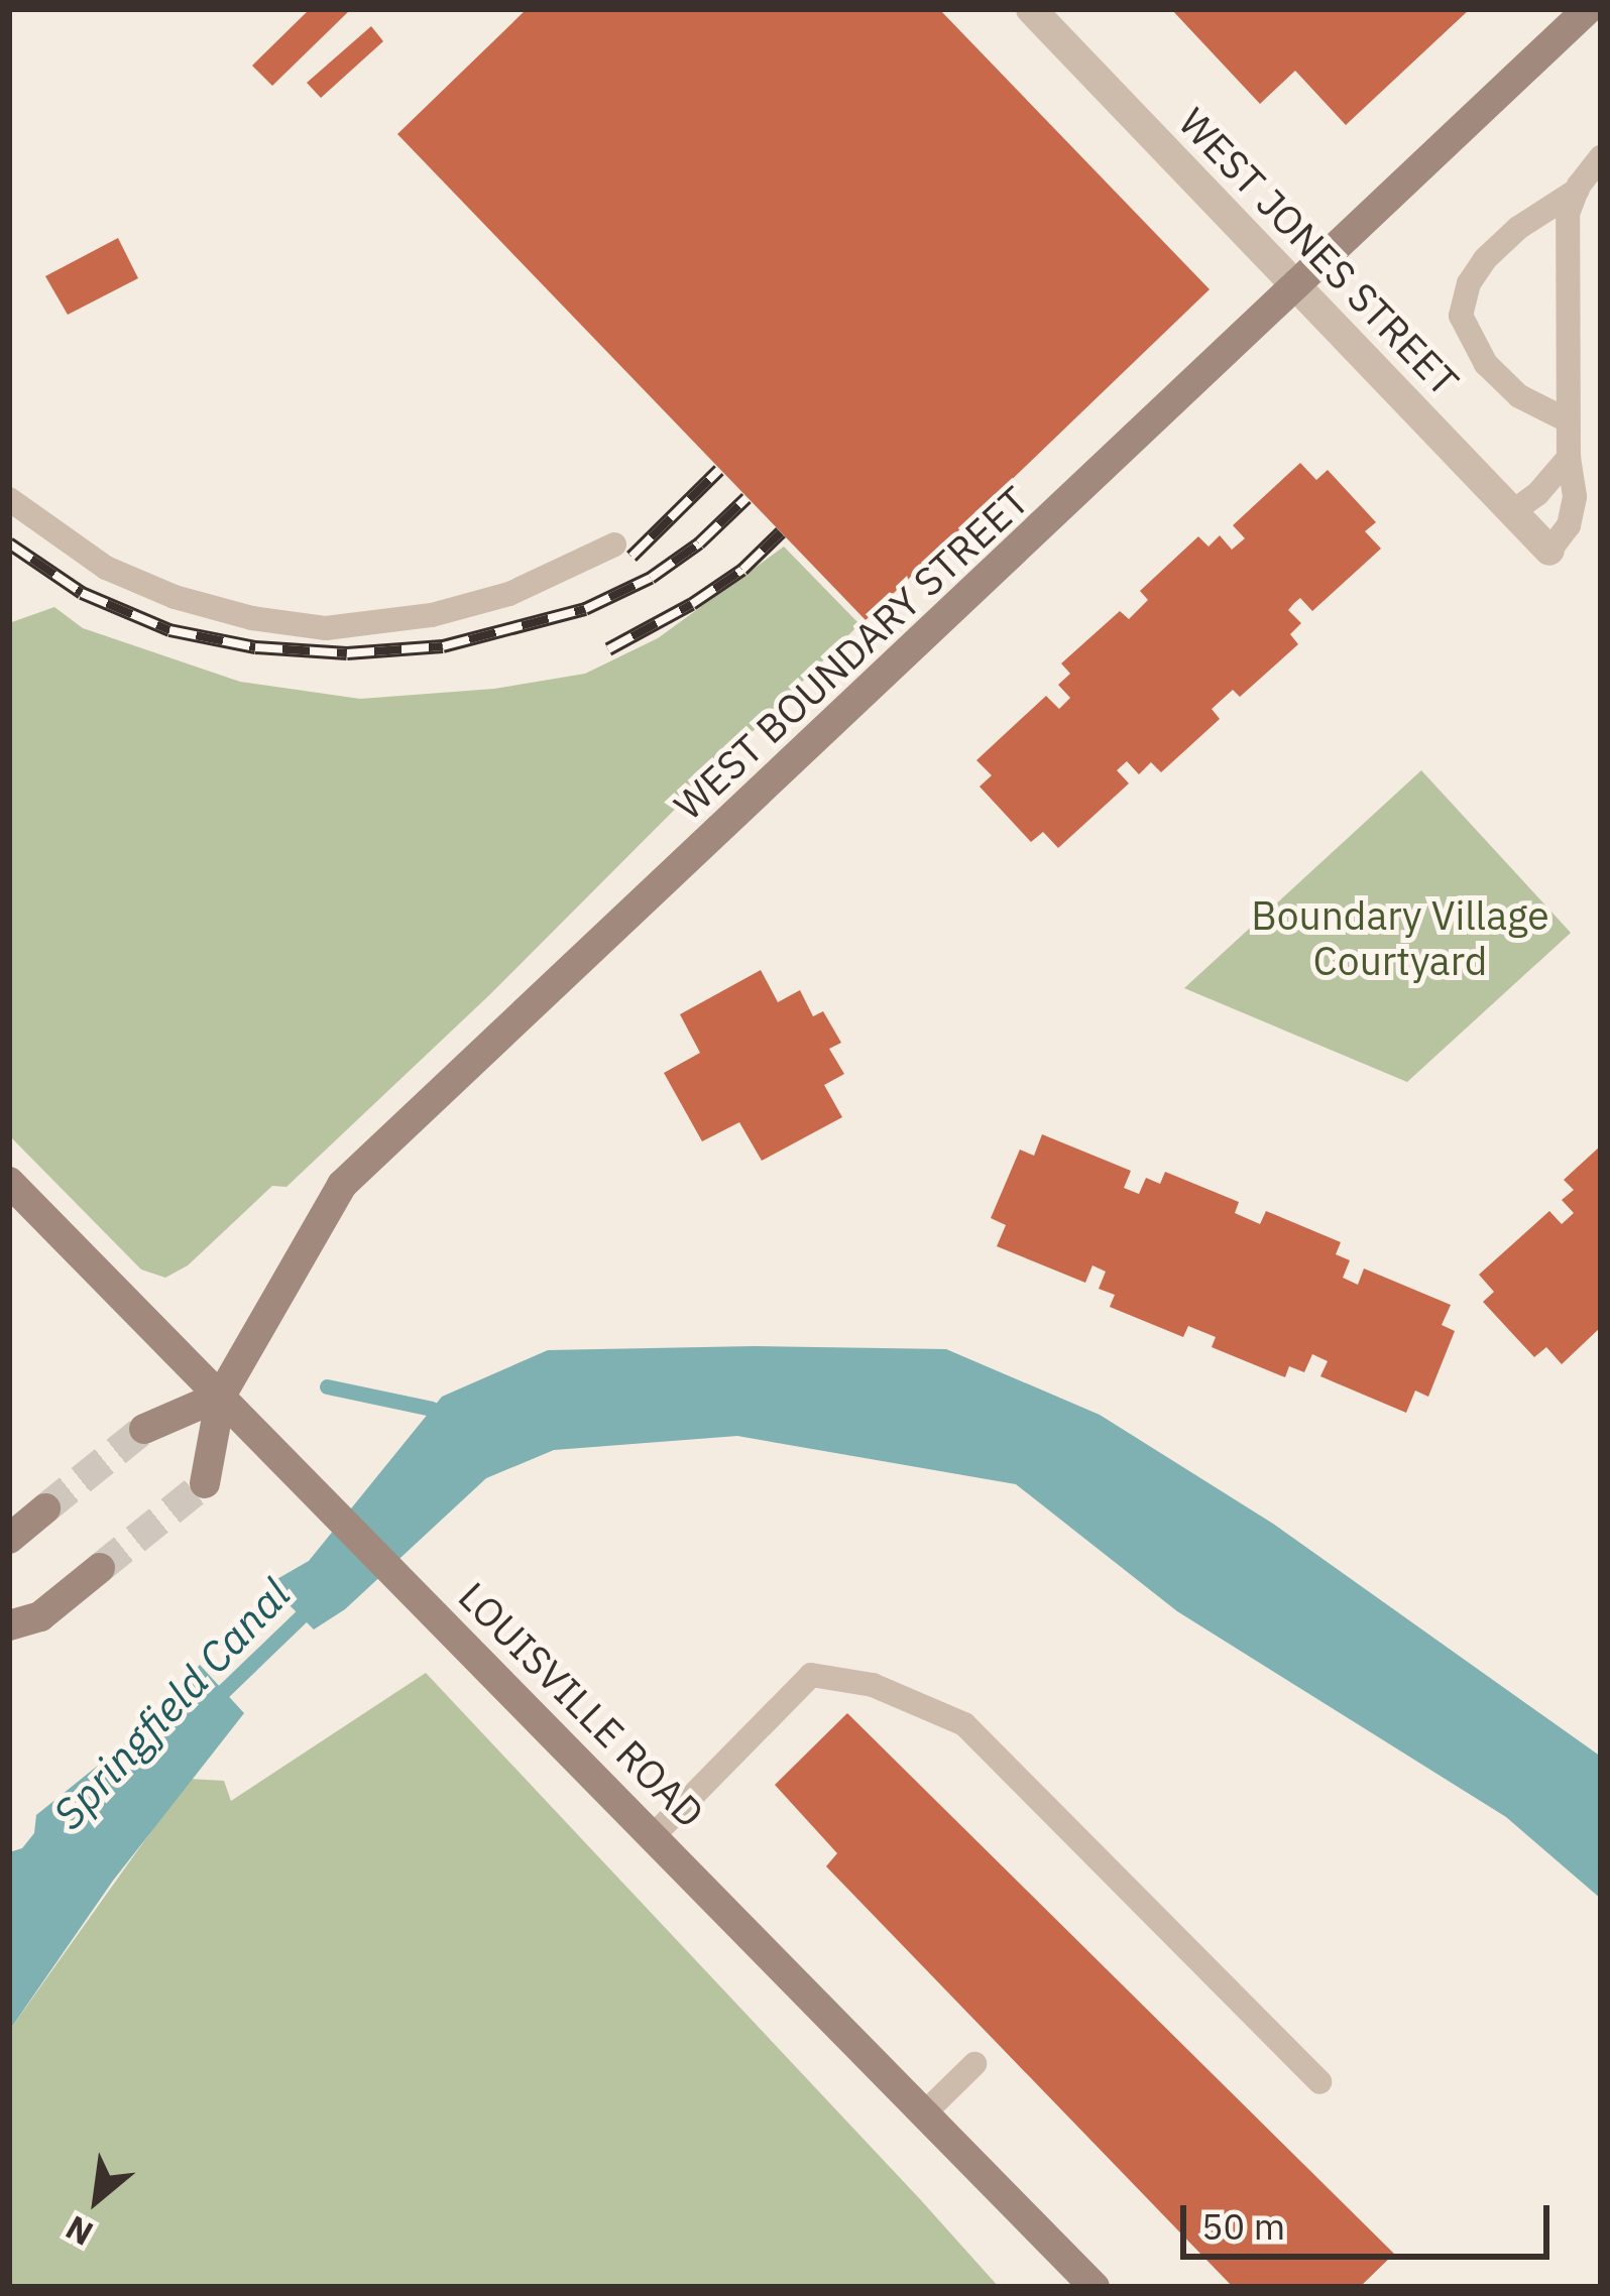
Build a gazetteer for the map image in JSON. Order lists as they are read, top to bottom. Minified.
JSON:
{"streets":{"main road":["WEST BOUNDARY STREET","LOUISVILLE ROAD"],"street":["WEST JONES STREET"]},"crossings":[["WEST JONES STREET","WEST BOUNDARY STREET"],["WEST BOUNDARY STREET","LOUISVILLE ROAD"]],"water":["Springfield Canal"],"parks":["Boundary Village Courtyard"],"scale_bar":"50 m","north":"bottom left"}
